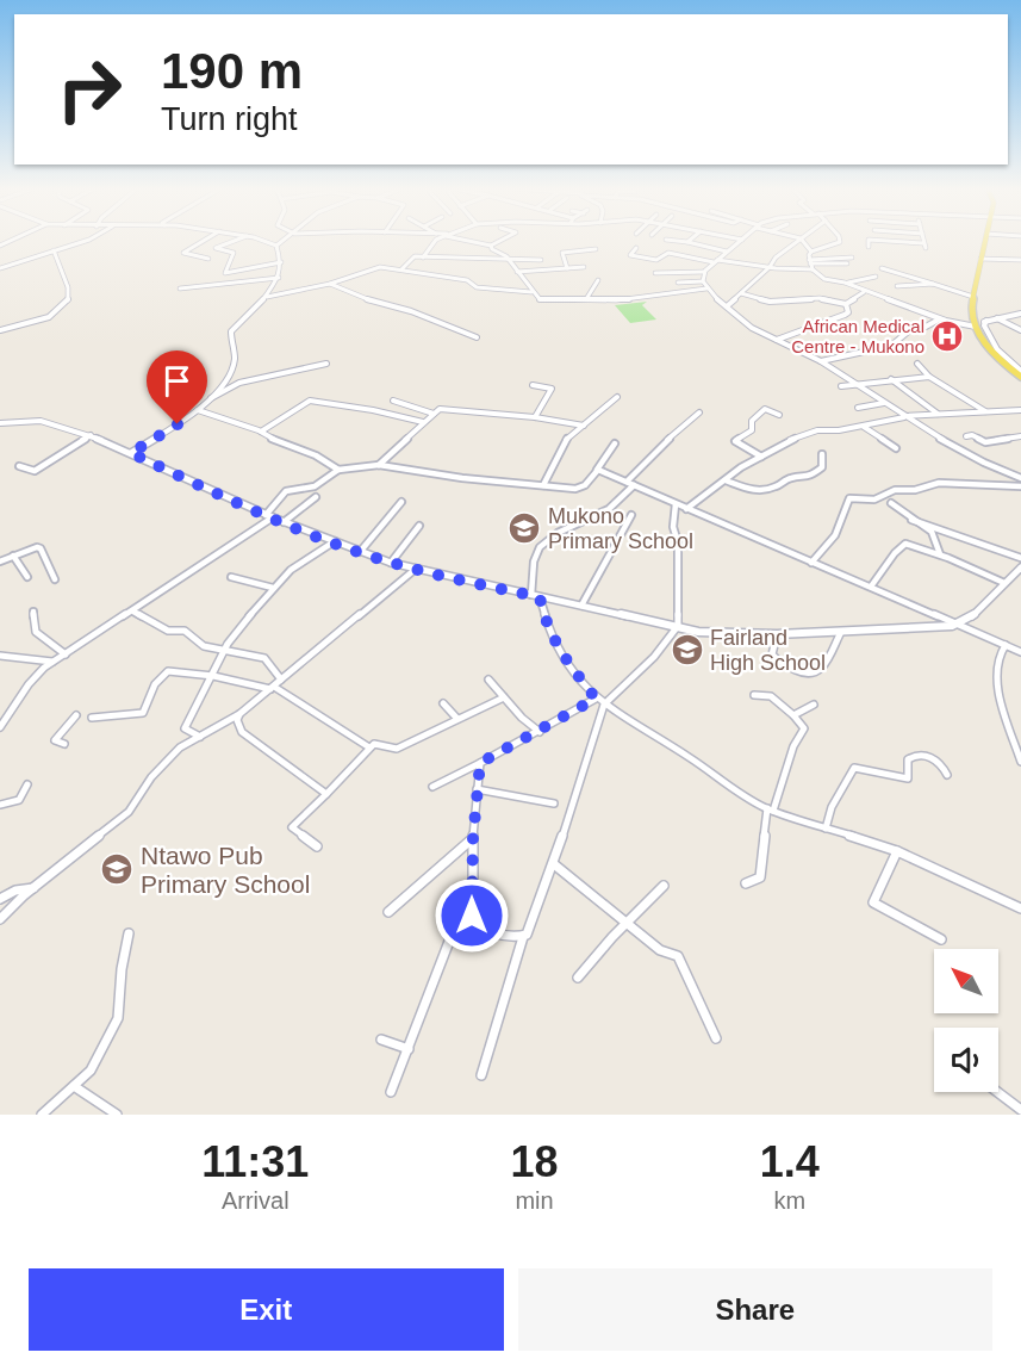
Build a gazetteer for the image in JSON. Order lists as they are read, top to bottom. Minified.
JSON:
{"places":{"hospital":["African Medical Centre - Mukono"],"school or university":["Mukono Primary School","Fairland High School","Ntawo Pub Primary School"]},"north":"top left","page":{"turn":["190 m","Turn right"],"eta":["11:31","Arrival","18","min","1.4","km"],"buttons":["Exit","Share"]}}
